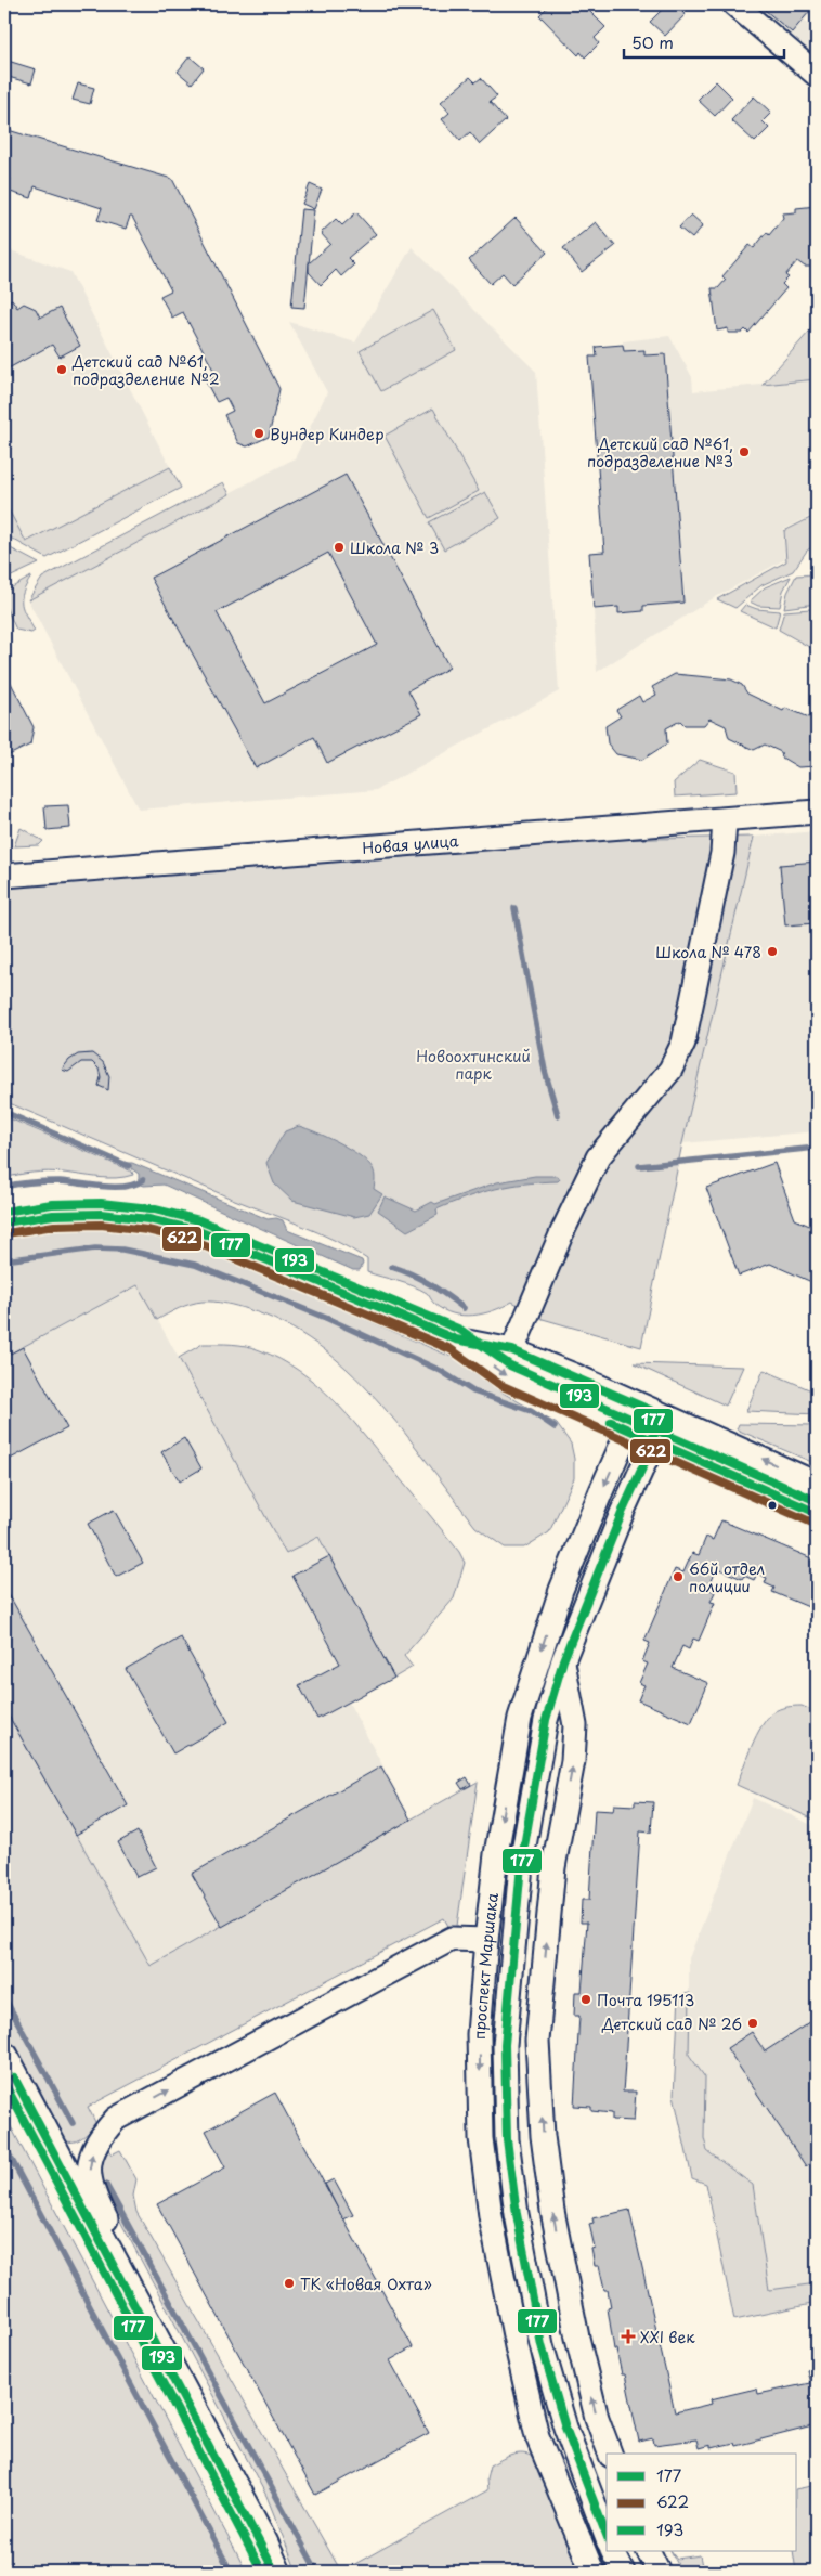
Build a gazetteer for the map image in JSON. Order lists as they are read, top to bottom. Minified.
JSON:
{"streets":{"street":["Новая улица","проспект Маршака"]},"parks":["Новоохтинский парк"],"places":{"other":["Детский сад №61, подразделение №2","Вундер Киндер","Детский сад №61, подразделение №3","Школа № 3","Школа № 478","66й отдел полиции","Почта 195113","Детский сад № 26","ТК «Новая Охта»"],"health":["XXI век"]},"lines":["transit line 193","transit line 177","transit line 622"],"legend":["177","622","193"],"scale_bar":"50 m"}
